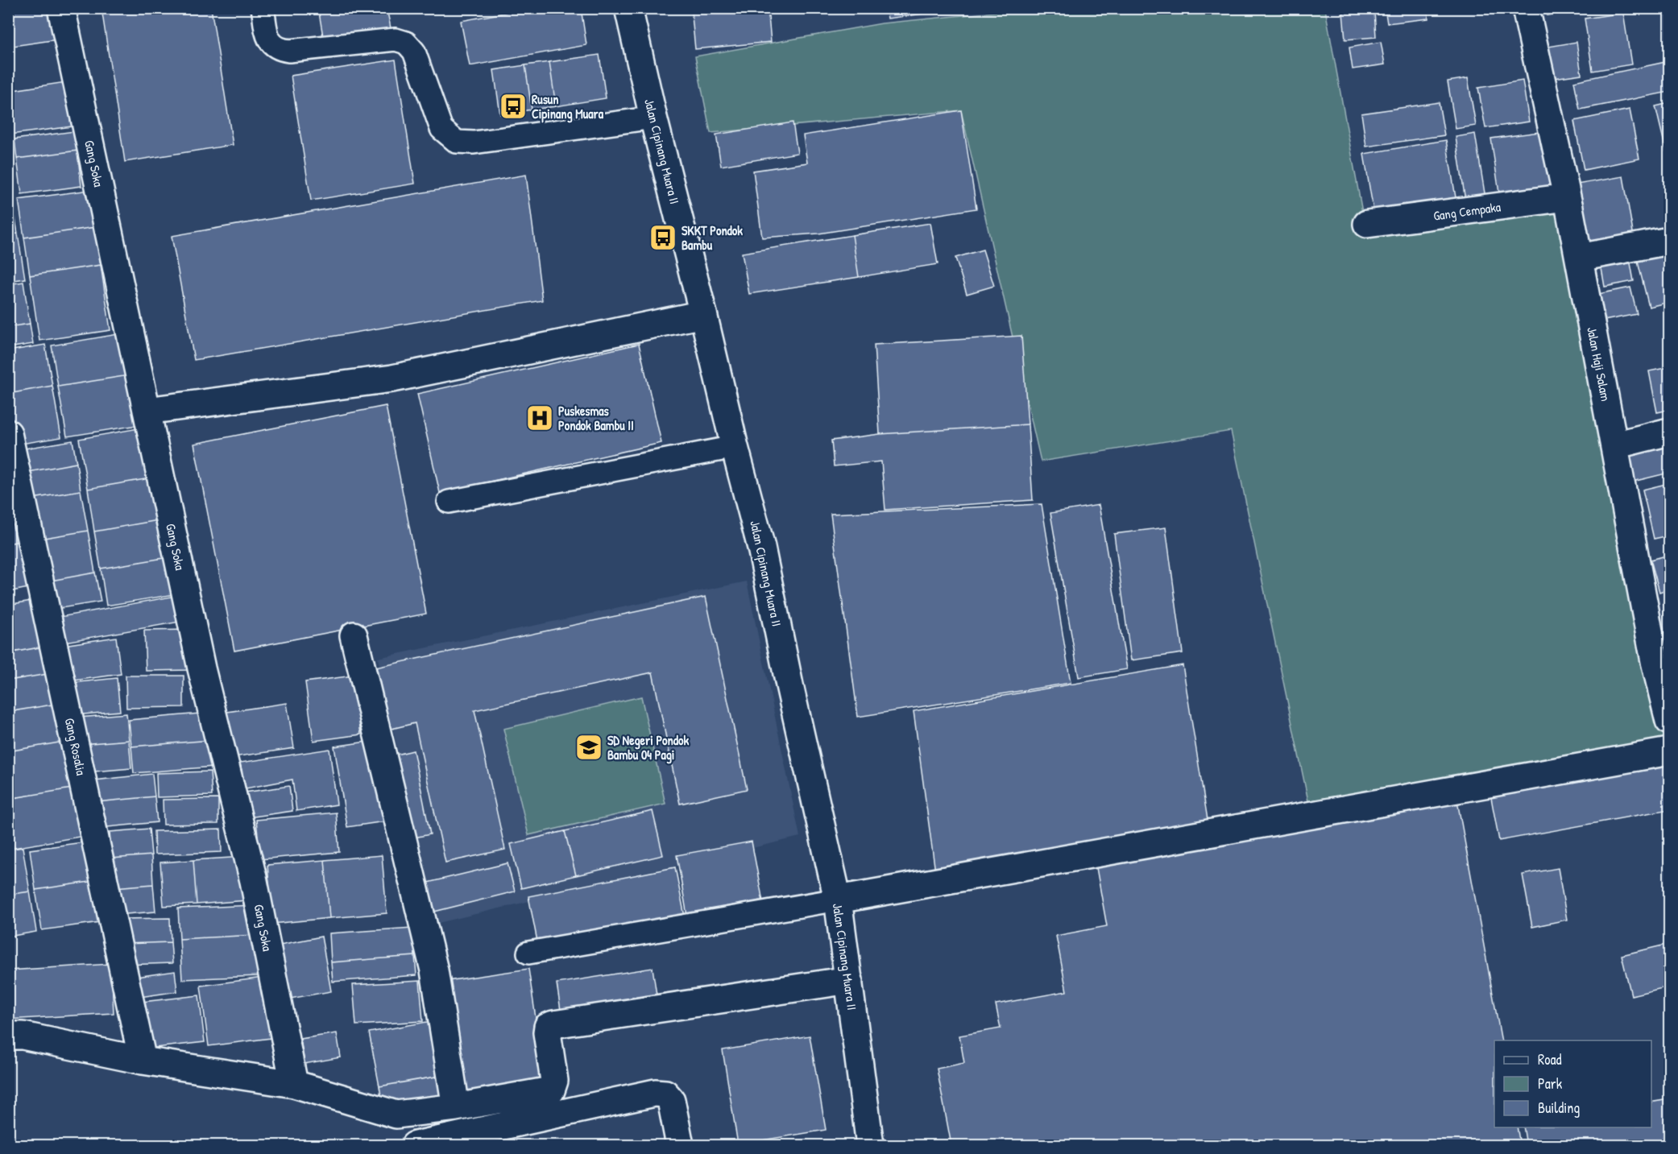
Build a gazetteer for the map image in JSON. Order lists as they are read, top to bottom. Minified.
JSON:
{"streets":{"street":["Jalan Cipinang Muara II","Gang Soka","Gang Cempaka","Jalan Haji Salam","Gang Rosalia"]},"crossings":[["Gang Cempaka","Jalan Haji Salam"]],"places":{"bus stop":["Rusun Cipinang Muara","SKKT Pondok Bambu"],"hospital":["Puskesmas Pondok Bambu II"],"school or university":["SD Negeri Pondok Bambu 04 Pagi"]},"legend":["Road","Park","Building"]}
